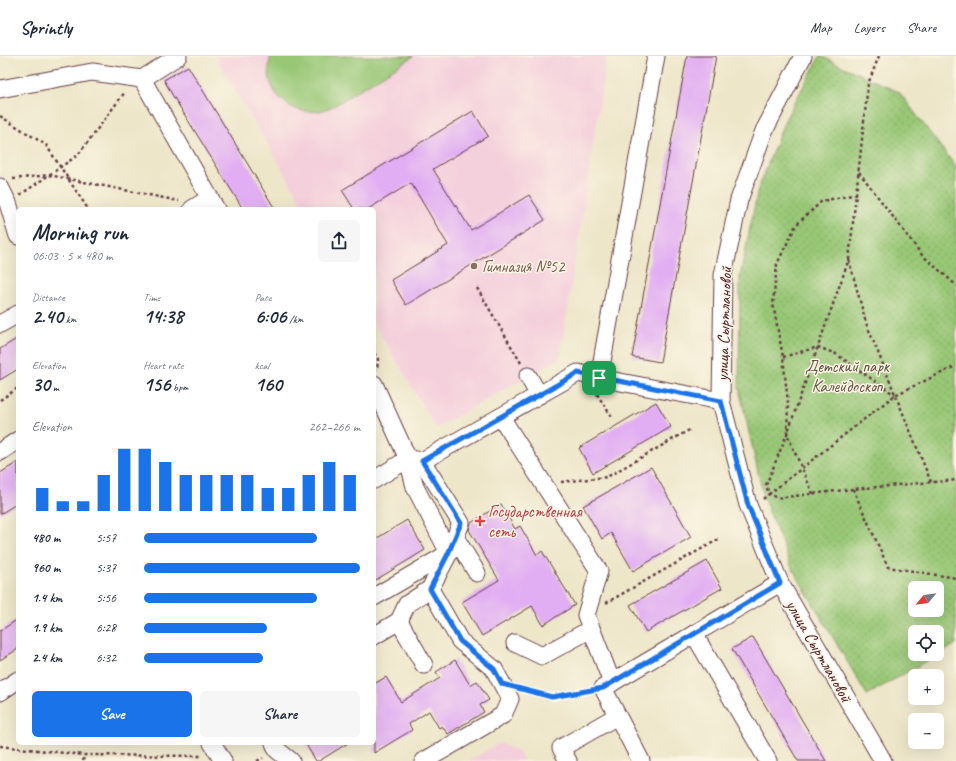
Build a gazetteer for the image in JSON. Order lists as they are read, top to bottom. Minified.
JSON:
{"streets":{"street":["улица Сыртлановой"]},"parks":["Детский парк Калейдоскоп"],"places":{"other":["Гимназия №52"],"health":["Государственная сеть"]},"north":"bottom left","page":{"header":"Sprintly","nav":["Map","Layers","Share"],"heading":["Morning run","06:03 · 5 × 480 m"],"stats":[["Distance","2.40 km"],["Time","14:38"],["Pace","6:06 /km"],["Elevation","30 m"],["Heart rate","156 bpm"],["kcal","160"]],"chart":["Elevation","262–266 m"],"list":[{"name":"480 m","note":"5:57"},{"name":"960 m","note":"5:37"},{"name":"1.4 km","note":"5:56"},{"name":"1.9 km","note":"6:28"},{"name":"2.4 km","note":"6:32"}],"map_buttons":["+","−"],"buttons":["Save","Share"]}}
